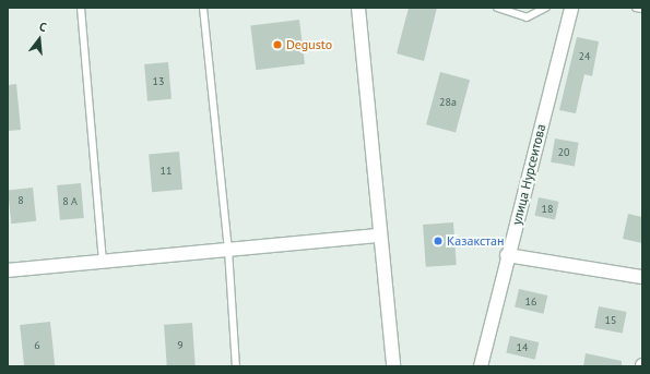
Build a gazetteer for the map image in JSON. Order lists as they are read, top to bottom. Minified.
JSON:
{"streets":{"street":["улица Нурсеитова"]},"places":["Degusto","Казакстан"],"house_numbers":["24","13","28а","20","11","8","8 А","18","16","15","6","9","14"],"north":"top"}
